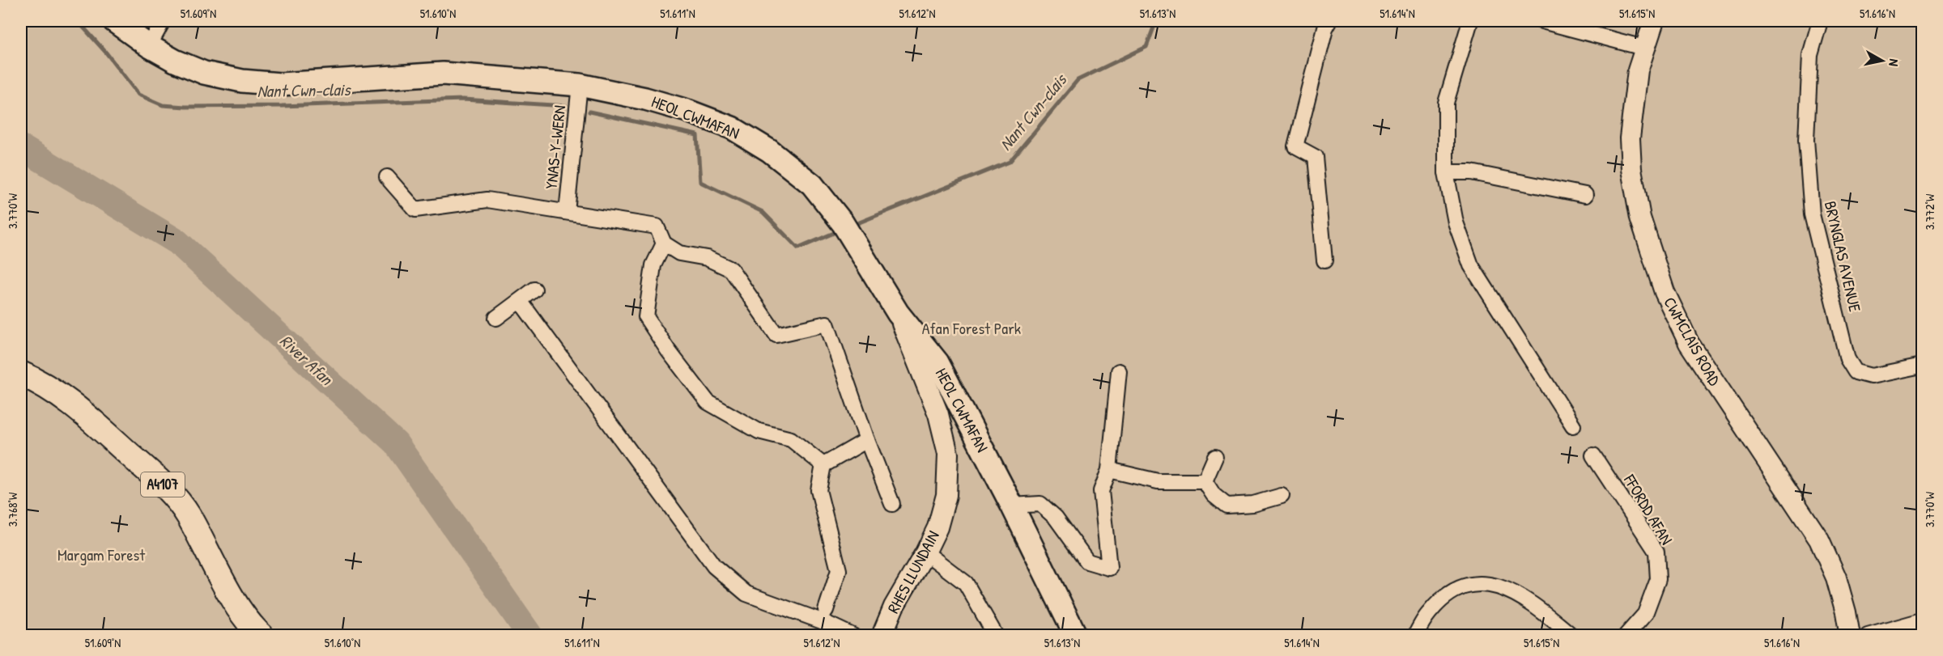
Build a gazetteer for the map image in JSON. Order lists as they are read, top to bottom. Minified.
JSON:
{"streets":{"main road":["HEOL CWMAFAN","A4107"],"street":["YNAS-Y-WERN","BRYNGLAS AVENUE","CWMCLAIS ROAD","FFORDD AFAN","RHES LLUNDAIN"]},"crossings":[["HEOL CWMAFAN","YNAS-Y-WERN"],["HEOL CWMAFAN","RHES LLUNDAIN"]],"water":["Nant Cwn-clais","River Afan"],"parks":["Afan Forest Park","Margam Forest"],"north":"right","coordinates":["51.609°N","51.610°N","51.611°N","51.612°N","51.613°N","51.614°N","51.615°N","51.616°N","3.770°W","3.772°W","3.768°W"]}
